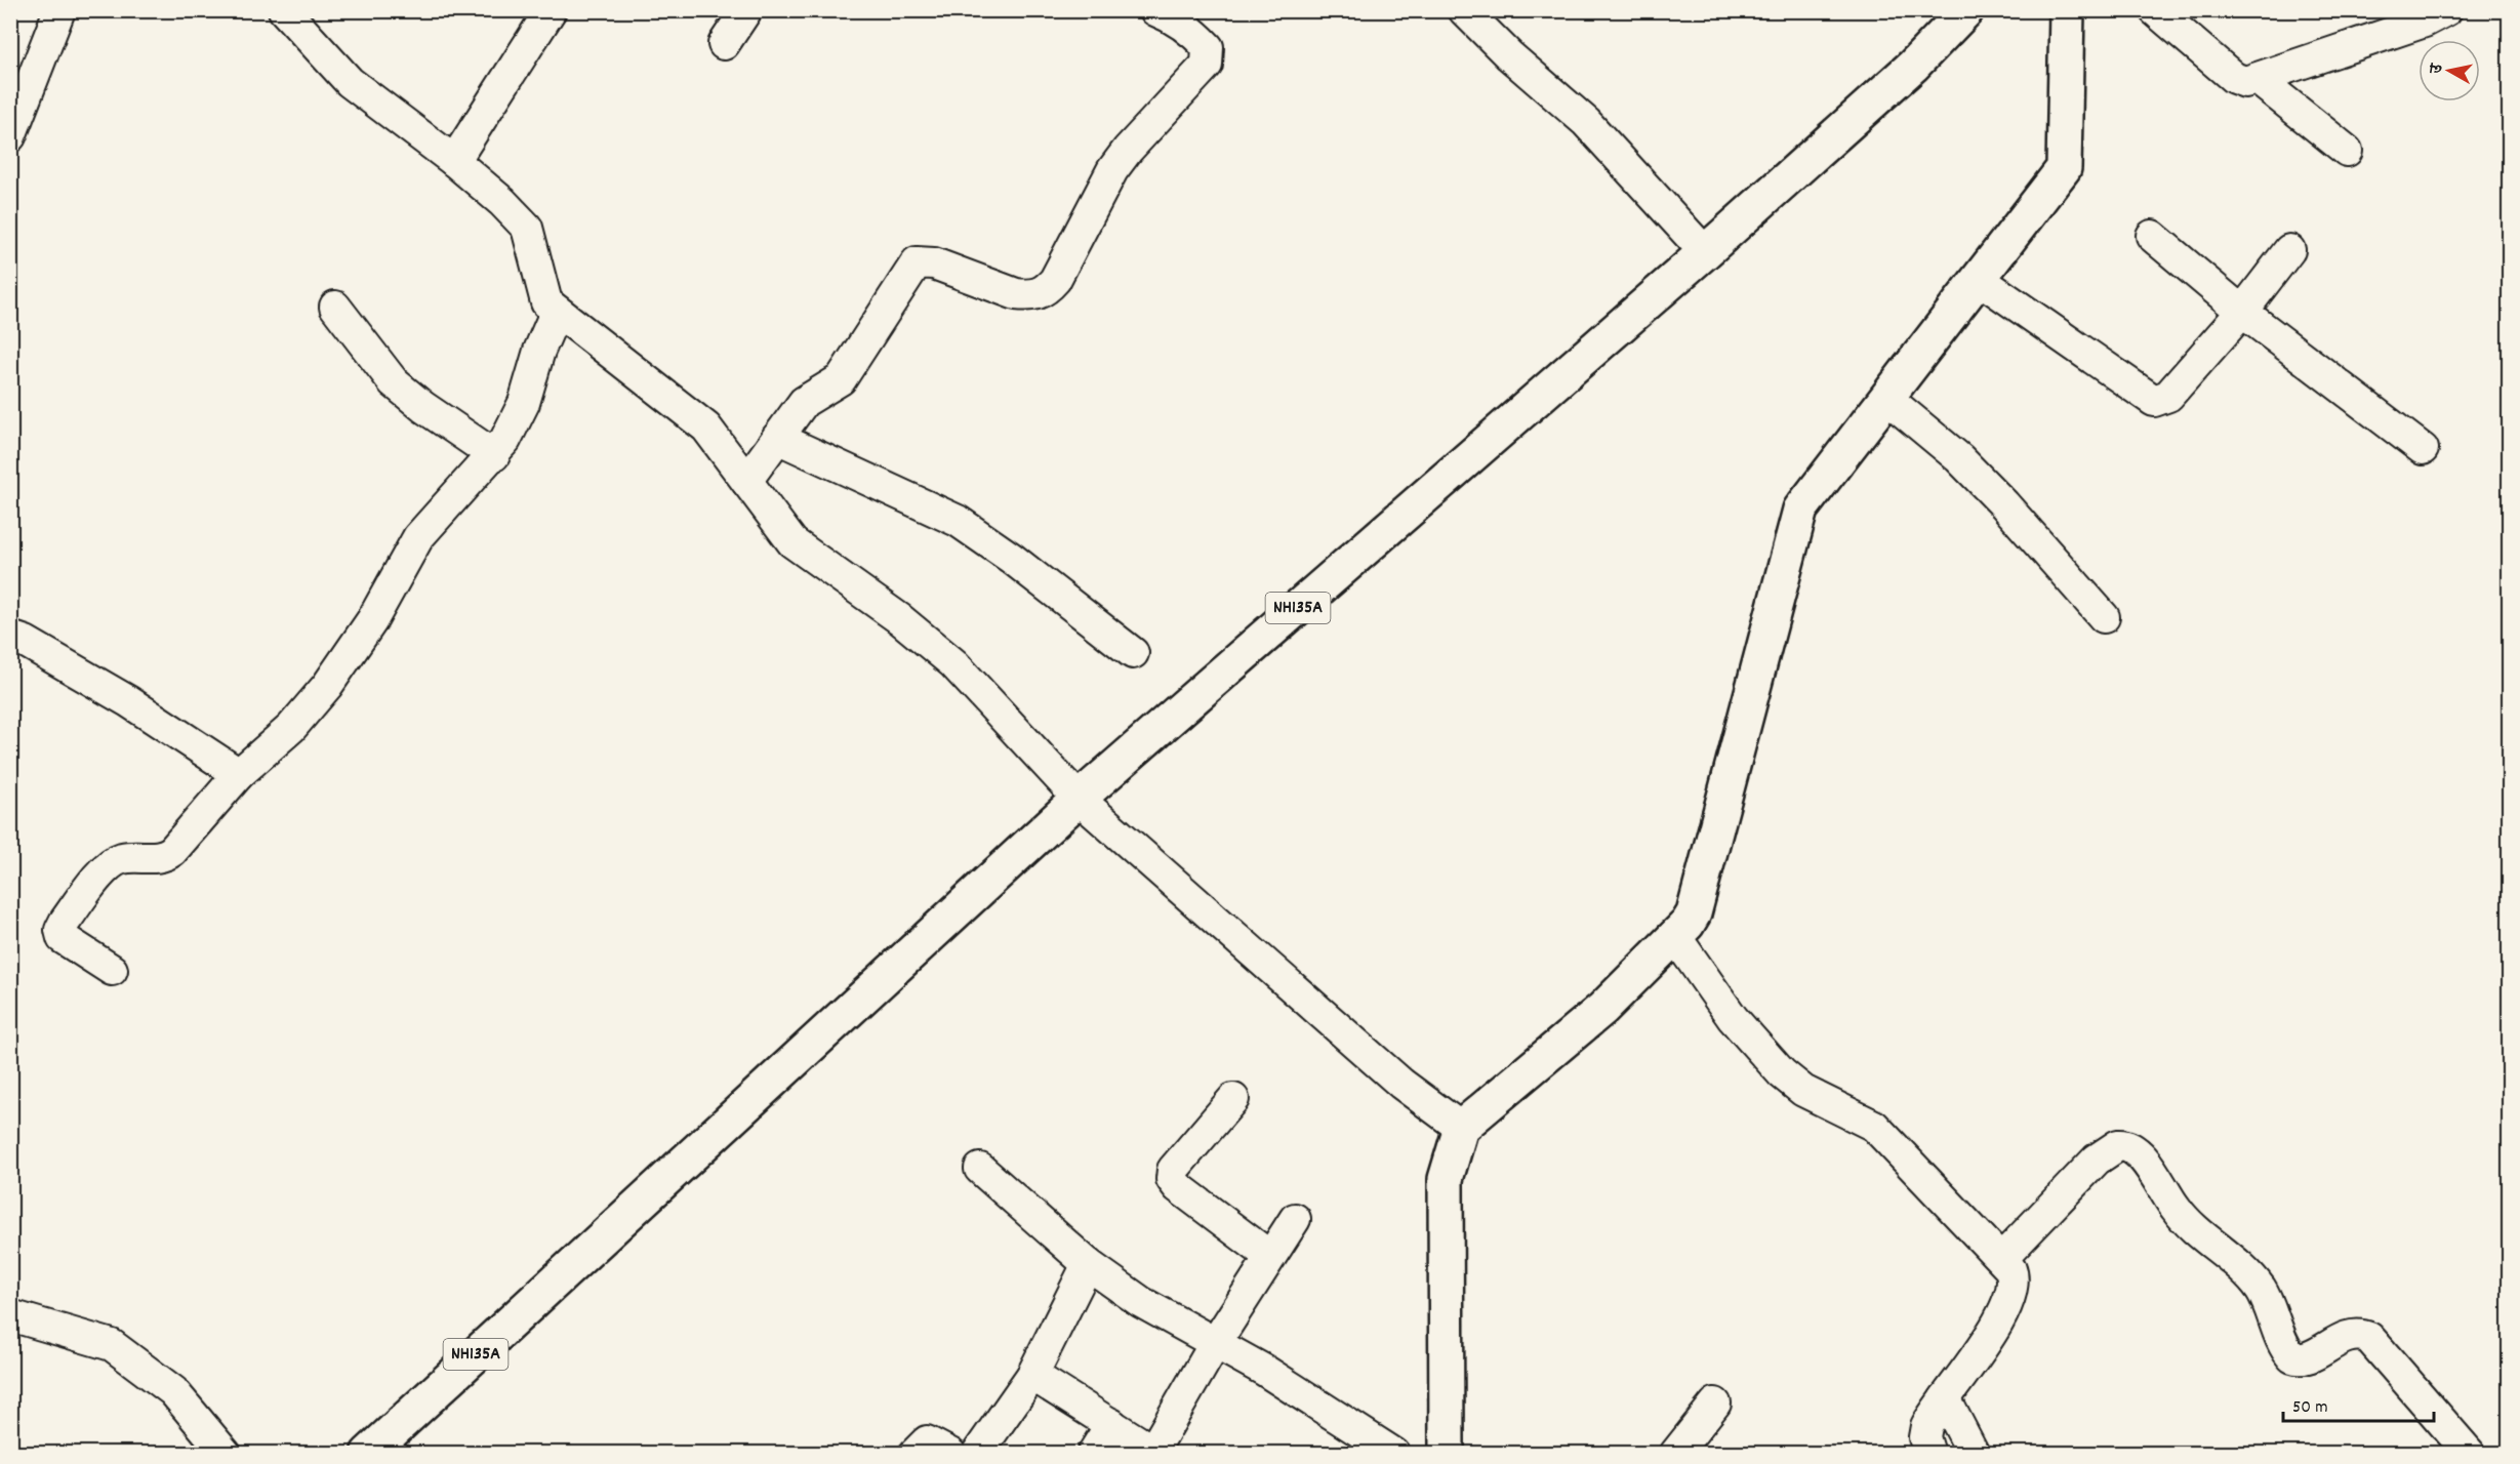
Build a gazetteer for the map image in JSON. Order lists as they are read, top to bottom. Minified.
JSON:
{"streets":{"main road":["NH135A"]},"scale_bar":"50 m","north":"left"}
